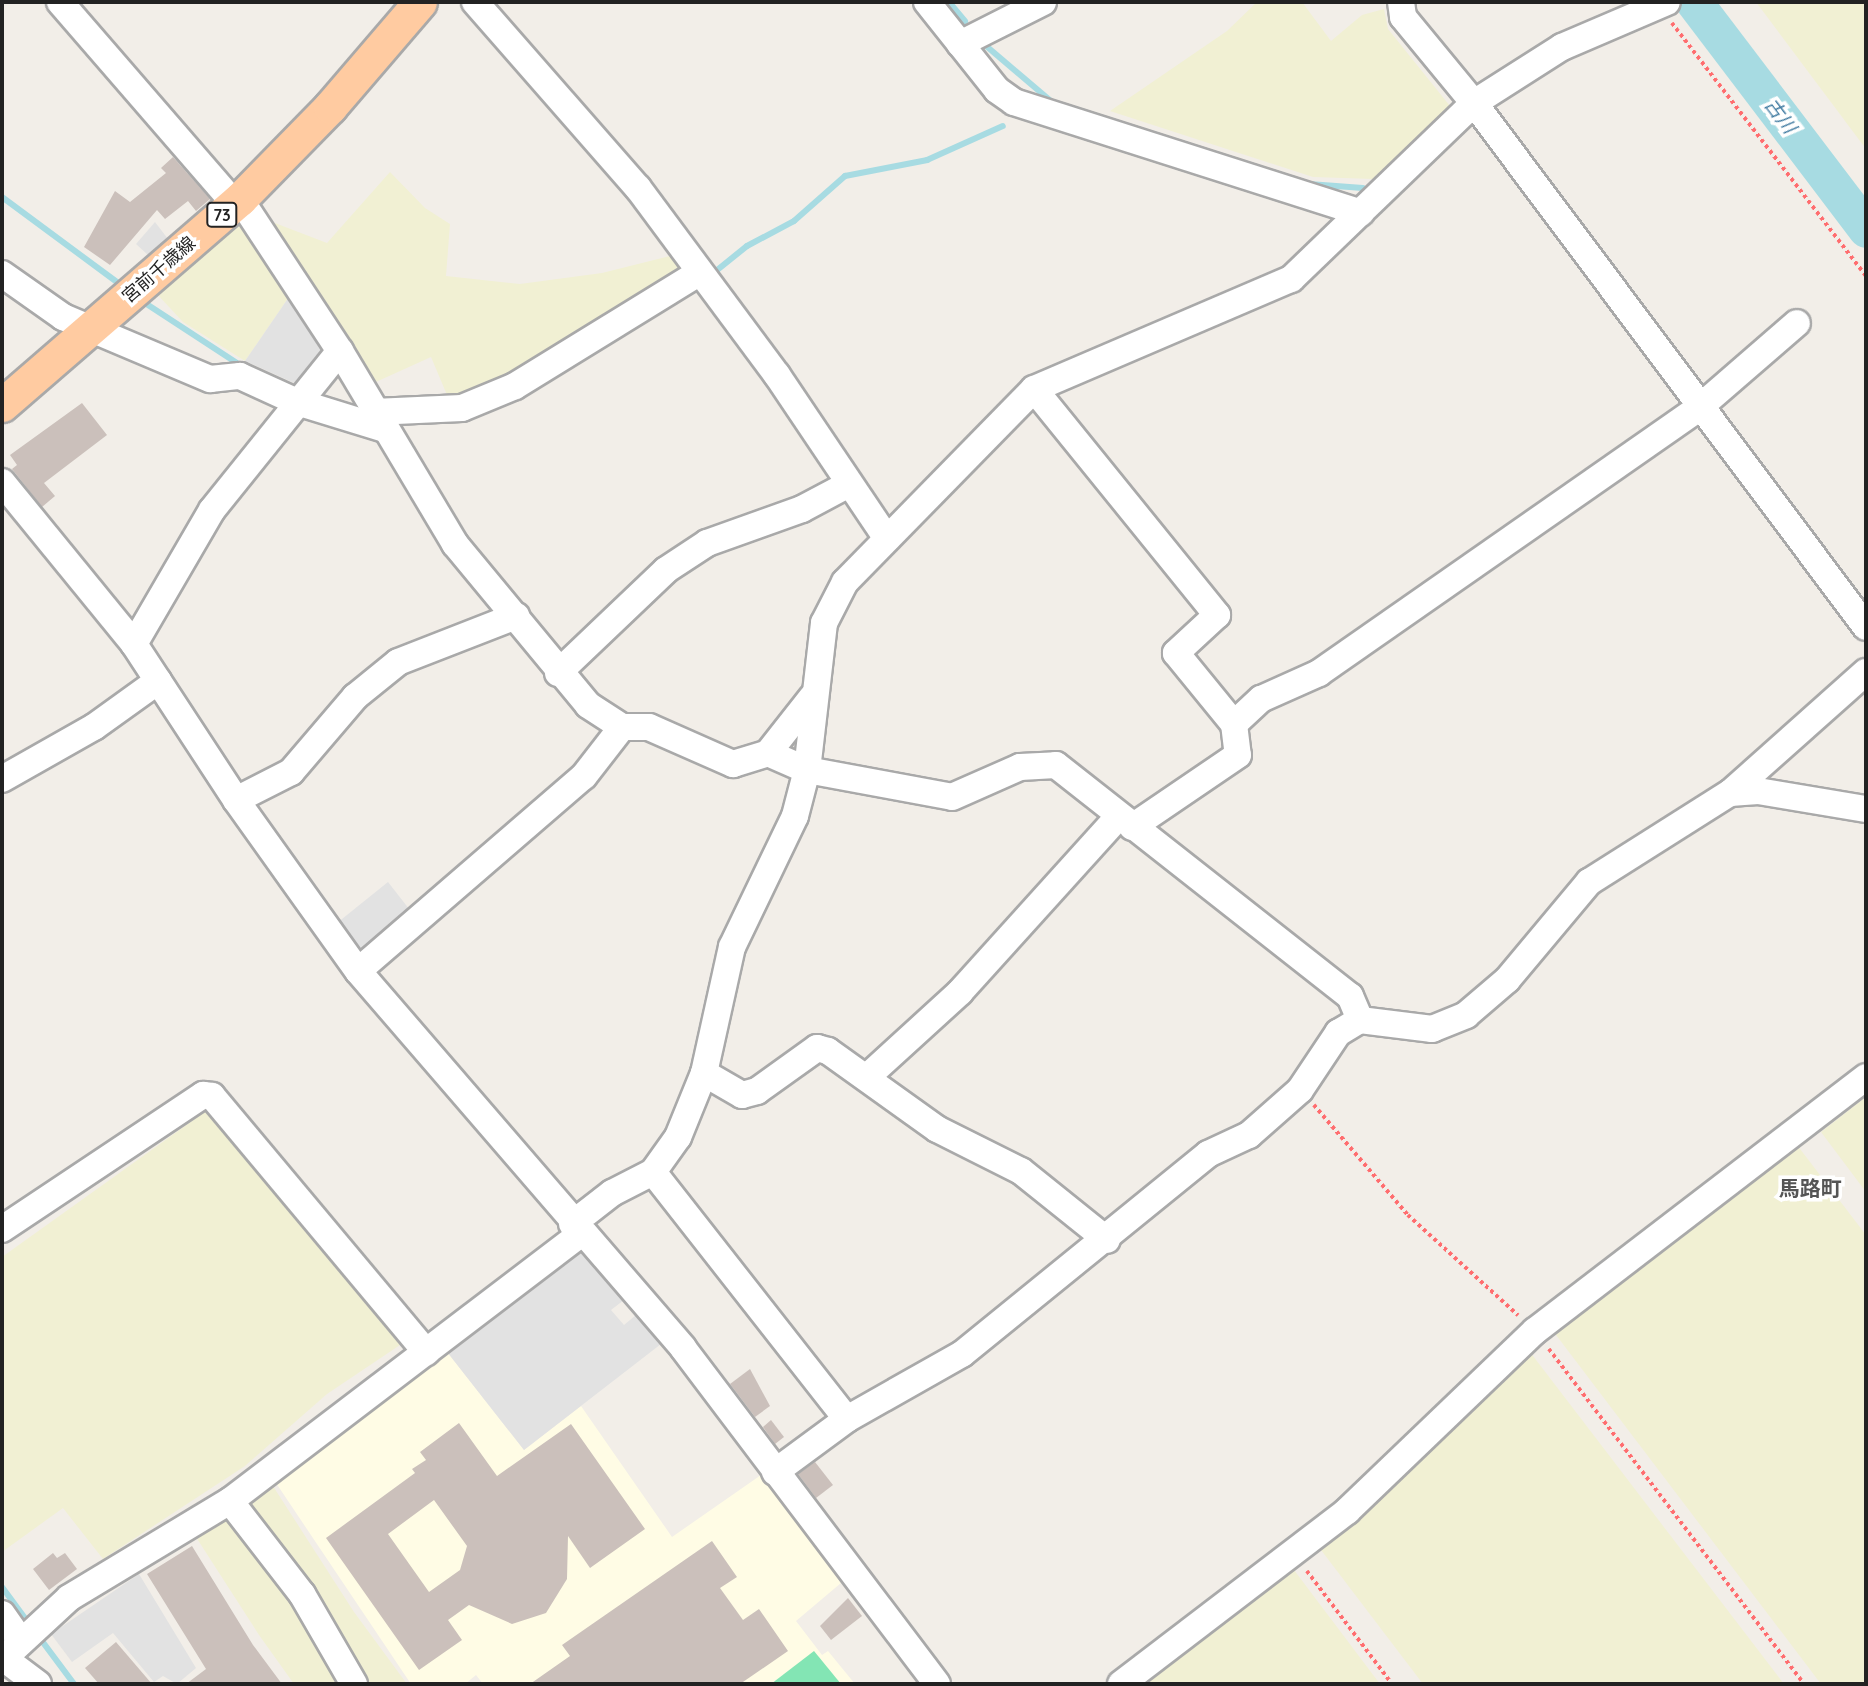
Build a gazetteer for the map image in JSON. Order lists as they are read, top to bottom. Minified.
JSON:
{"streets":{"main road":["73","宮前千歳線"]},"districts":["馬路町"],"water":["古川"]}
